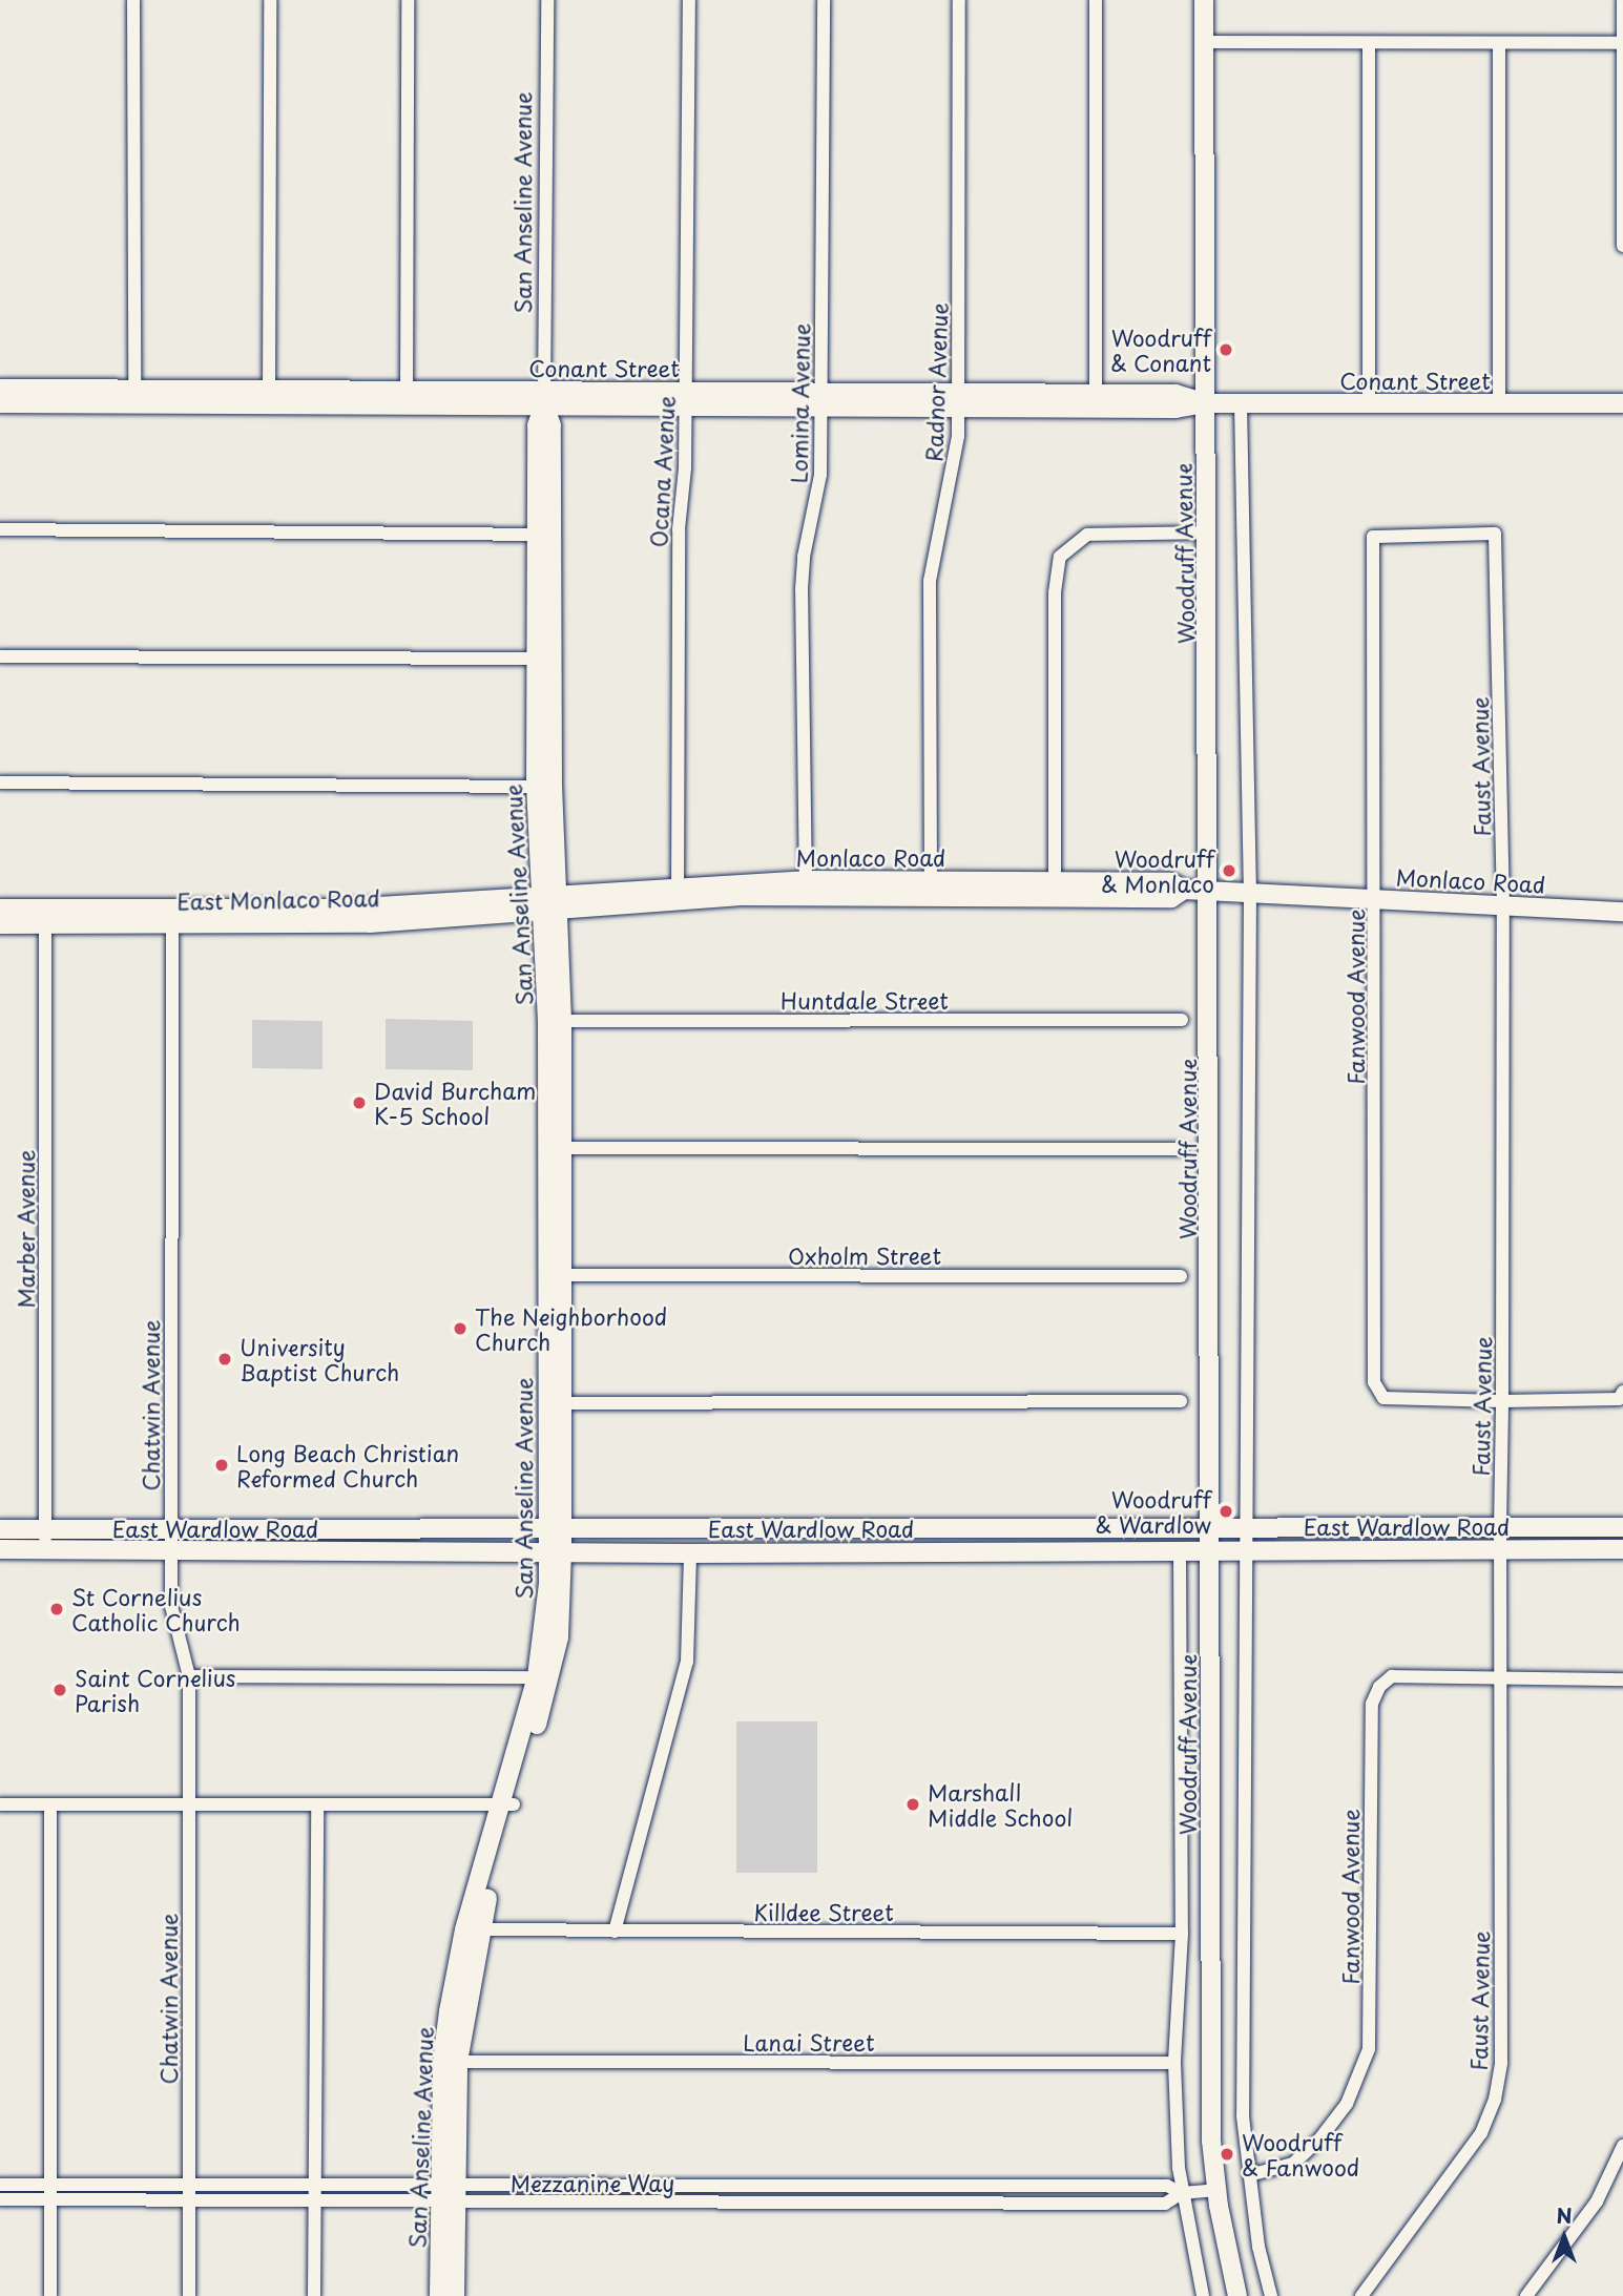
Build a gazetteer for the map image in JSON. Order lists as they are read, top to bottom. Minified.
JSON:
{"streets":{"main road":["San Anseline Avenue","Conant Street","Woodruff Avenue","Monlaco Road","East Monlaco Road","East Wardlow Road"],"street":["Radnor Avenue","Lomina Avenue","Ocana Avenue","Faust Avenue","Fanwood Avenue","Huntdale Street","Marber Avenue","Oxholm Street","Chatwin Avenue","Killdee Street","Lanai Street","Mezzanine Way"]},"crossings":[["San Anseline Avenue","Conant Street"],["San Anseline Avenue","Monlaco Road"],["San Anseline Avenue","East Monlaco Road"],["San Anseline Avenue","Huntdale Street"],["San Anseline Avenue","Oxholm Street"],["San Anseline Avenue","East Wardlow Road"],["San Anseline Avenue","Killdee Street"],["San Anseline Avenue","Lanai Street"],["San Anseline Avenue","Mezzanine Way"],["Conant Street","Radnor Avenue"],["Conant Street","Lomina Avenue"],["Conant Street","Ocana Avenue"],["Conant Street","Woodruff Avenue"],["Radnor Avenue","Monlaco Road"],["Lomina Avenue","Monlaco Road"],["Ocana Avenue","Monlaco Road"],["Woodruff Avenue","Monlaco Road"],["Woodruff Avenue","East Wardlow Road"],["Woodruff Avenue","Killdee Street"],["Woodruff Avenue","Lanai Street"],["Woodruff Avenue","Mezzanine Way"],["Faust Avenue","Monlaco Road"],["Faust Avenue","Fanwood Avenue"],["Faust Avenue","East Wardlow Road"],["Monlaco Road","East Monlaco Road"],["Monlaco Road","Fanwood Avenue"],["East Monlaco Road","Marber Avenue"],["East Monlaco Road","Chatwin Avenue"],["Marber Avenue","East Wardlow Road"],["Chatwin Avenue","East Wardlow Road"],["Chatwin Avenue","Mezzanine Way"]],"places":["Woodruff & Conant","Woodruff & Monlaco","David Burcham K-5 School","The Neighborhood Church","University Baptist Church","Long Beach Christian Reformed Church","Woodruff & Wardlow","St Cornelius Catholic Church","Saint Cornelius Parish","Marshall Middle School","Woodruff & Fanwood"],"north":"top"}
